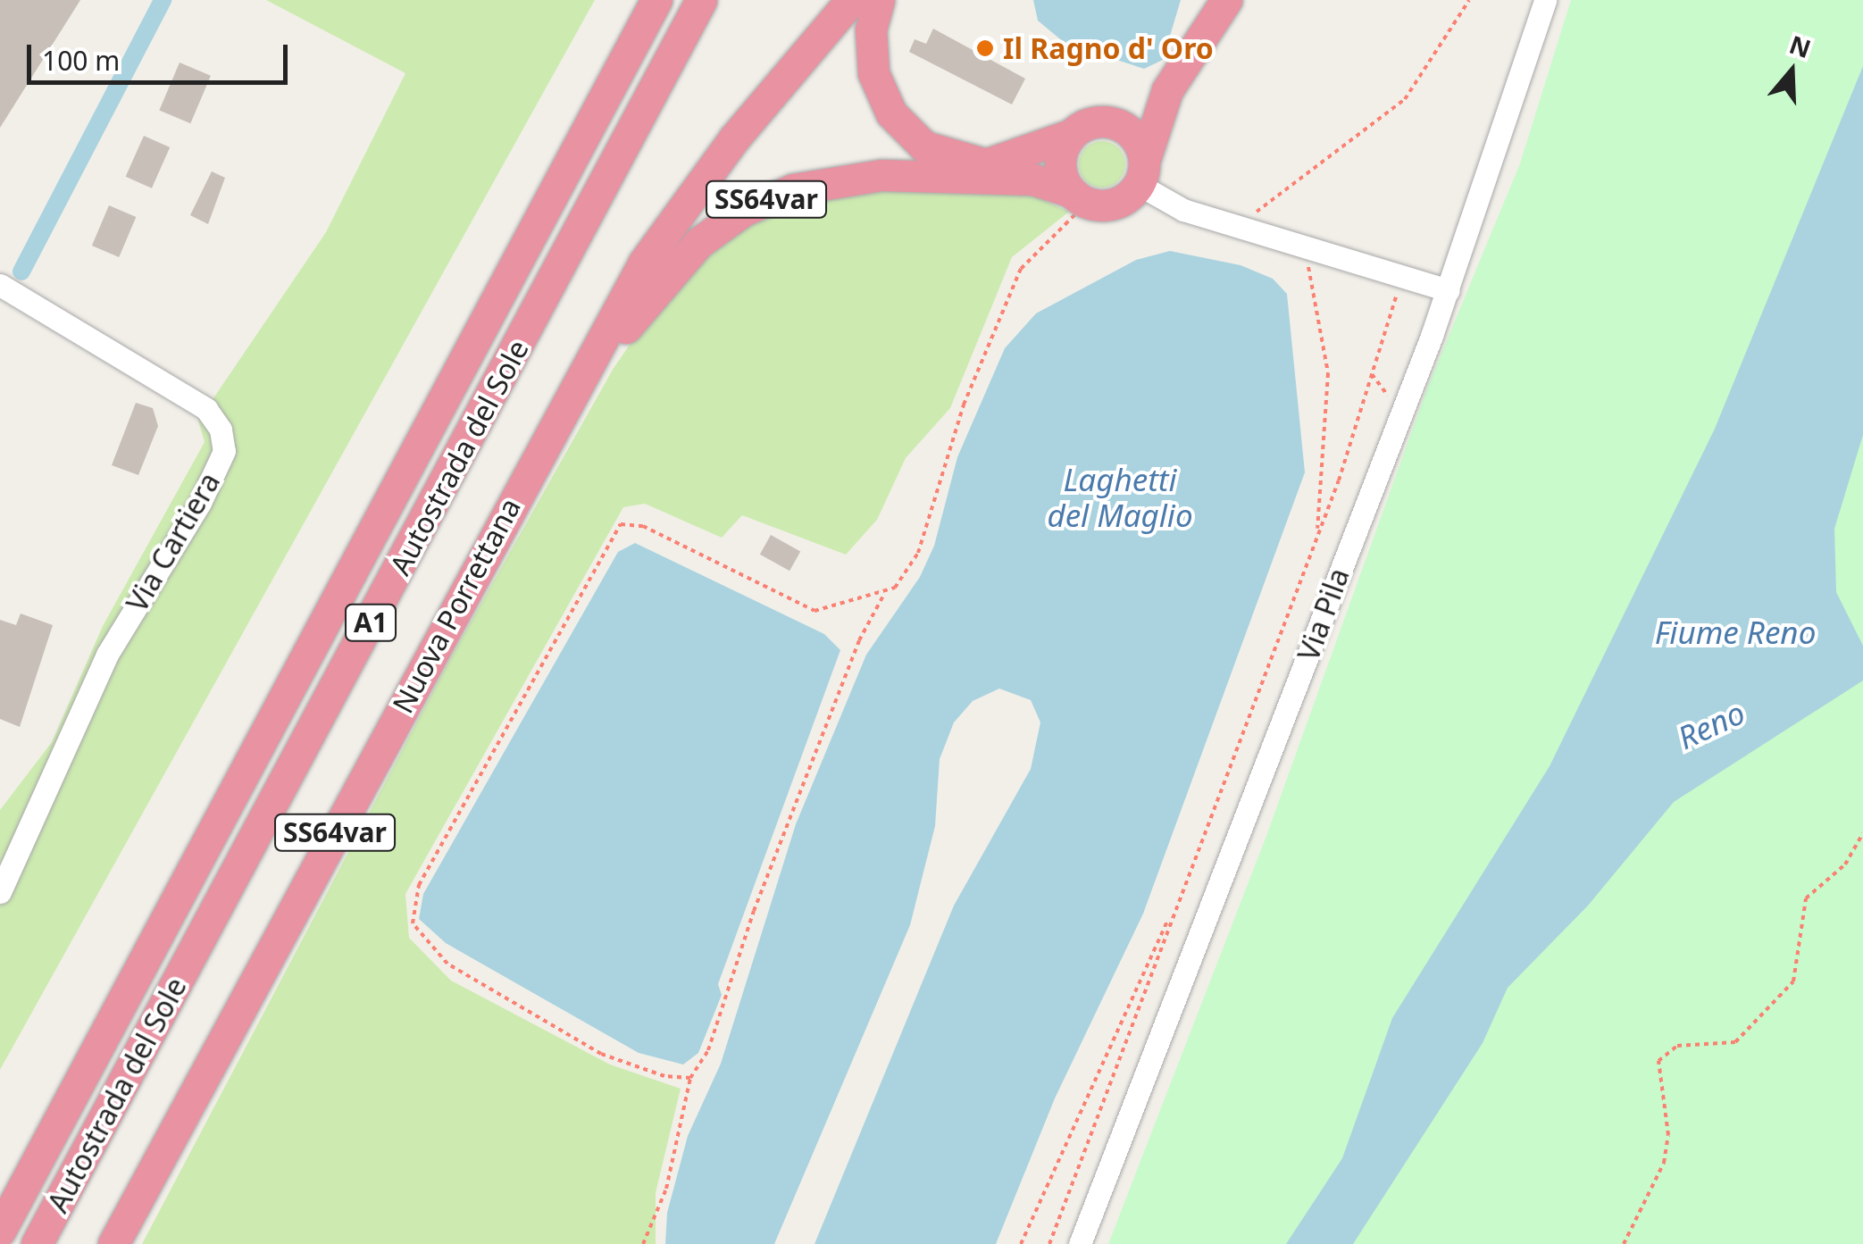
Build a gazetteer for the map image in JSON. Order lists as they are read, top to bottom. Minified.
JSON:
{"streets":{"highway":["SS64var","Autostrada del Sole","Nuova Porrettana","A1"],"street":["Via Cartiera","Via Pila"]},"crossings":[["SS64var","Nuova Porrettana"]],"water":["Laghetti del Maglio","Fiume Reno","Reno"],"places":["Il Ragno d' Oro"],"scale_bar":"100 m","north":"top"}
